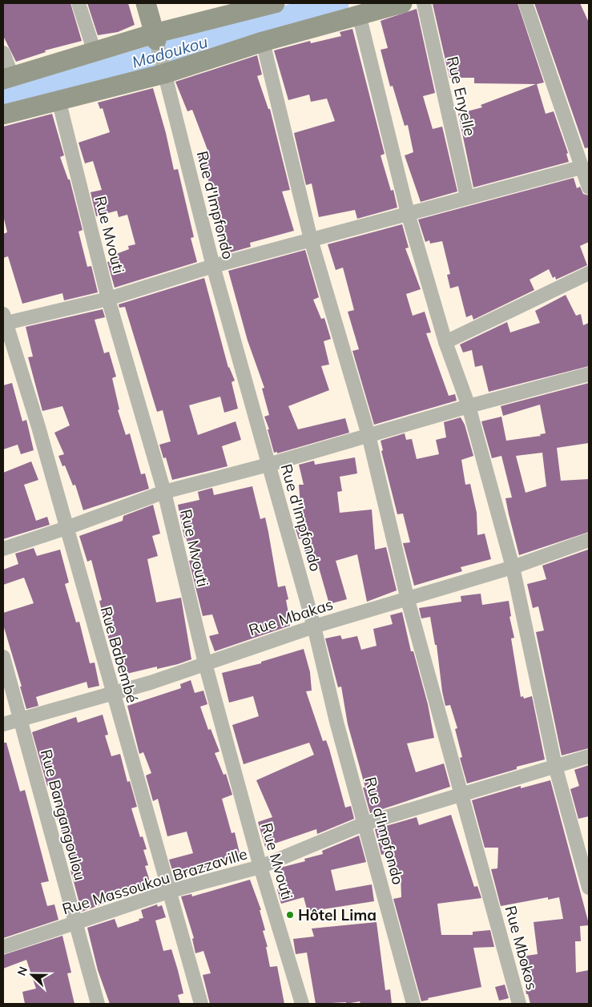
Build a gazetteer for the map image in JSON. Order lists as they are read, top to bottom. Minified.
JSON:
{"streets":{"street":["Rue Enyelle","Rue d'Impfondo","Rue Mvouti","Rue Mbakas","Rue Babembé","Rue Bangangoulou","Rue Massoukou Brazzaville","Rue Mbokos"]},"crossings":[["Rue d'Impfondo","Rue Mbakas"],["Rue d'Impfondo","Rue Massoukou Brazzaville"],["Rue Mvouti","Rue Mbakas"],["Rue Mvouti","Rue Massoukou Brazzaville"],["Rue Mbakas","Rue Babembé"],["Rue Mbakas","Rue Bangangoulou"],["Rue Mbakas","Rue Mbokos"],["Rue Babembé","Rue Massoukou Brazzaville"],["Rue Bangangoulou","Rue Massoukou Brazzaville"],["Rue Massoukou Brazzaville","Rue Mbokos"]],"water":["Madoukou"],"places":["Hôtel Lima"],"north":"left"}
